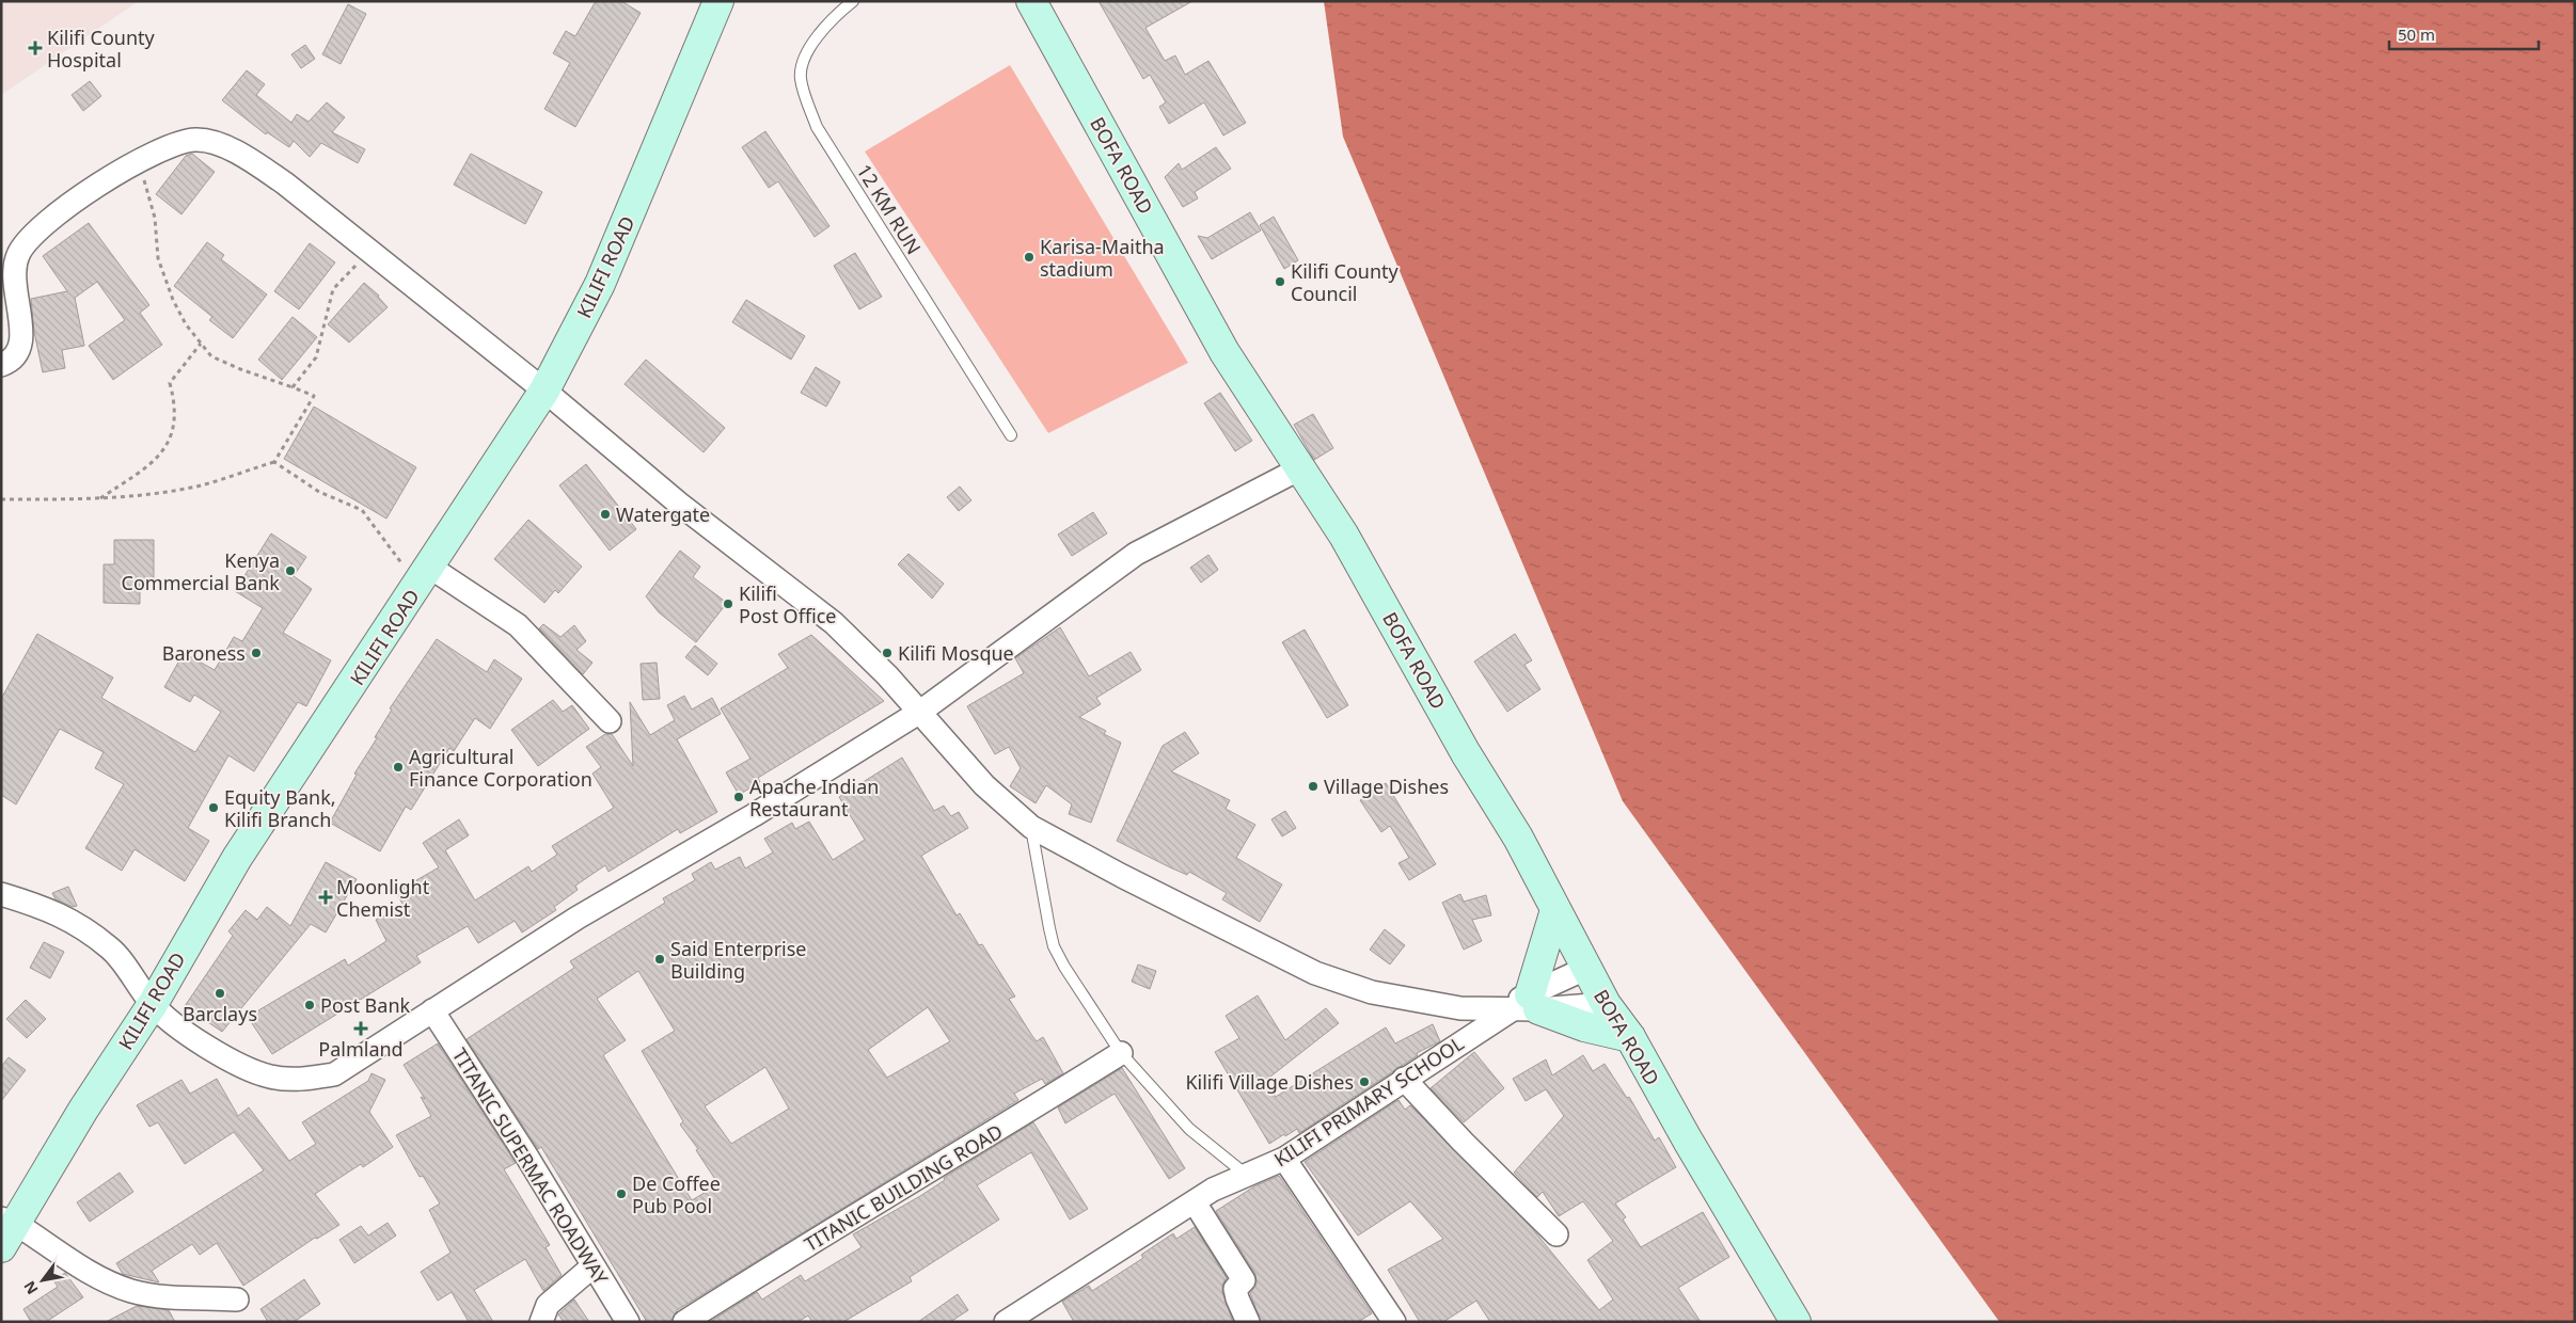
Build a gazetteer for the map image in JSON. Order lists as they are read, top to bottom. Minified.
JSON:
{"streets":{"street":["BOFA ROAD","KILIFI ROAD","KILIFI PRIMARY SCHOOL","TITANIC SUPERMAC ROADWAY","TITANIC BUILDING ROAD"],"lane":["12 KM RUN"]},"crossings":[["BOFA ROAD","KILIFI PRIMARY SCHOOL"]],"places":{"health":["Kilifi County Hospital","Moonlight Chemist","Palmland"],"other":["Karisa-Maitha stadium","Kilifi County Council","Watergate","Kenya Commercial Bank","Kilifi Post Office","Baroness","Kilifi Mosque","Agricultural Finance Corporation","Village Dishes","Apache Indian Restaurant","Equity Bank, Kilifi Branch","Said Enterprise Building","Barclays","Post Bank","Kilifi Village Dishes","De Coffee Pub Pool"]},"scale_bar":"50 m","north":"bottom left"}
